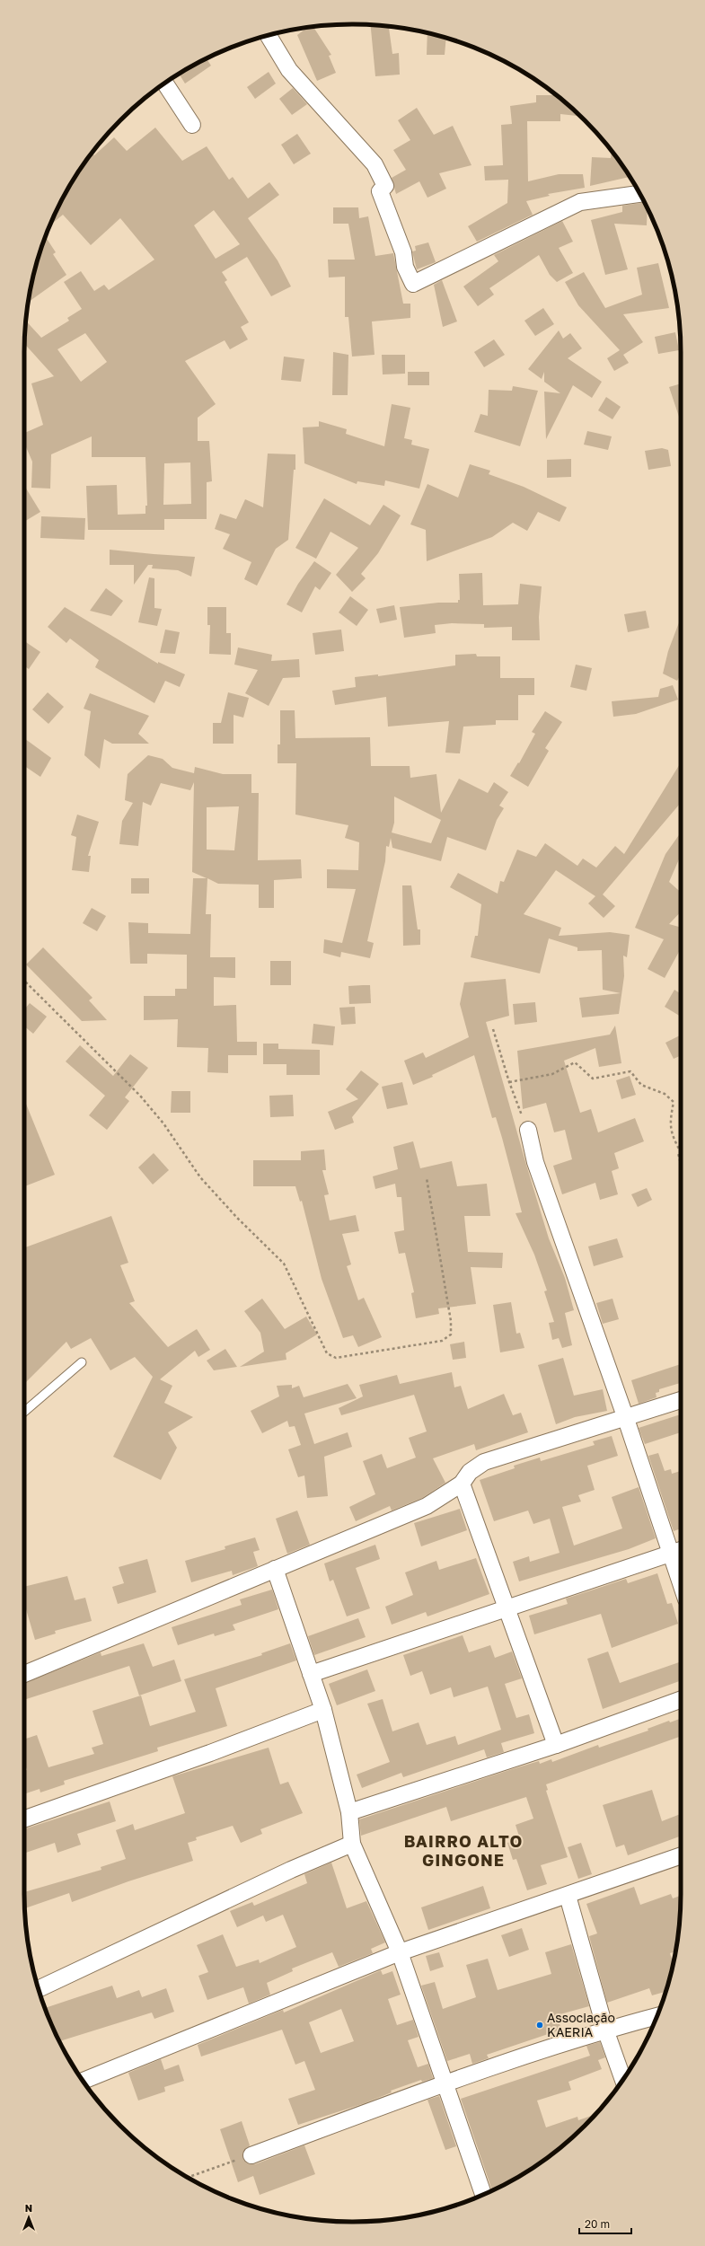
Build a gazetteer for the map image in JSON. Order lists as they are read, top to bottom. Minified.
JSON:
{"districts":["BAIRRO ALTO GINGONE"],"places":["Associação KAERIA"],"scale_bar":"20 m","north":"top"}
